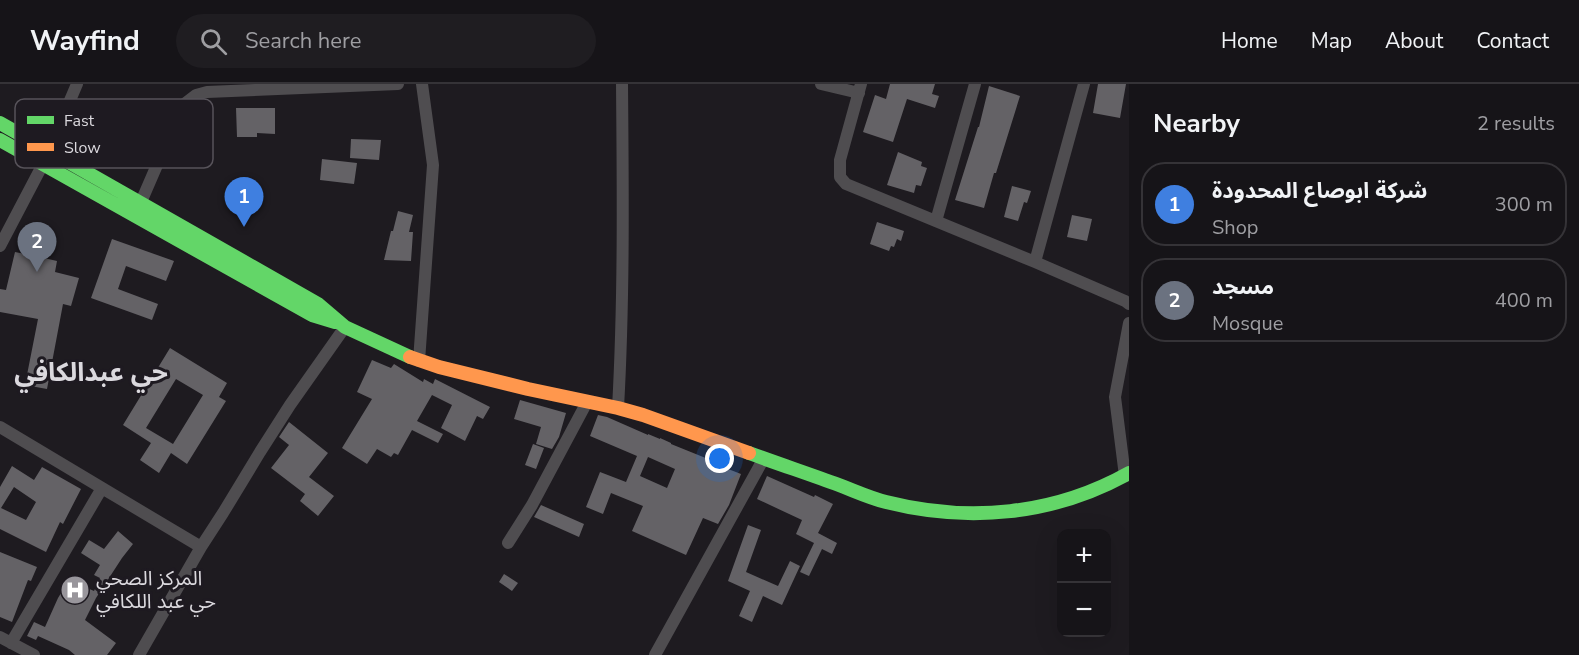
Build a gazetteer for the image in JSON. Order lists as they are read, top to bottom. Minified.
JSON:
{"districts":["حي عبدالكافي"],"places":{"hospital":["المركز الصحي حي عبد اللكافي"]},"legend":["Fast","Slow"],"page":{"header":"Wayfind","search":"Search here","nav":["Home","Map","About","Contact"],"heading":["Nearby","2 results"],"list":[{"mark":"1","name":"شركة ابوصاع المحدودة","note":"Shop","value":"300 m"},{"mark":"2","name":"مسجد","note":"Mosque","value":"400 m"}],"pins":["1","2"],"map_buttons":["+","−"]}}
